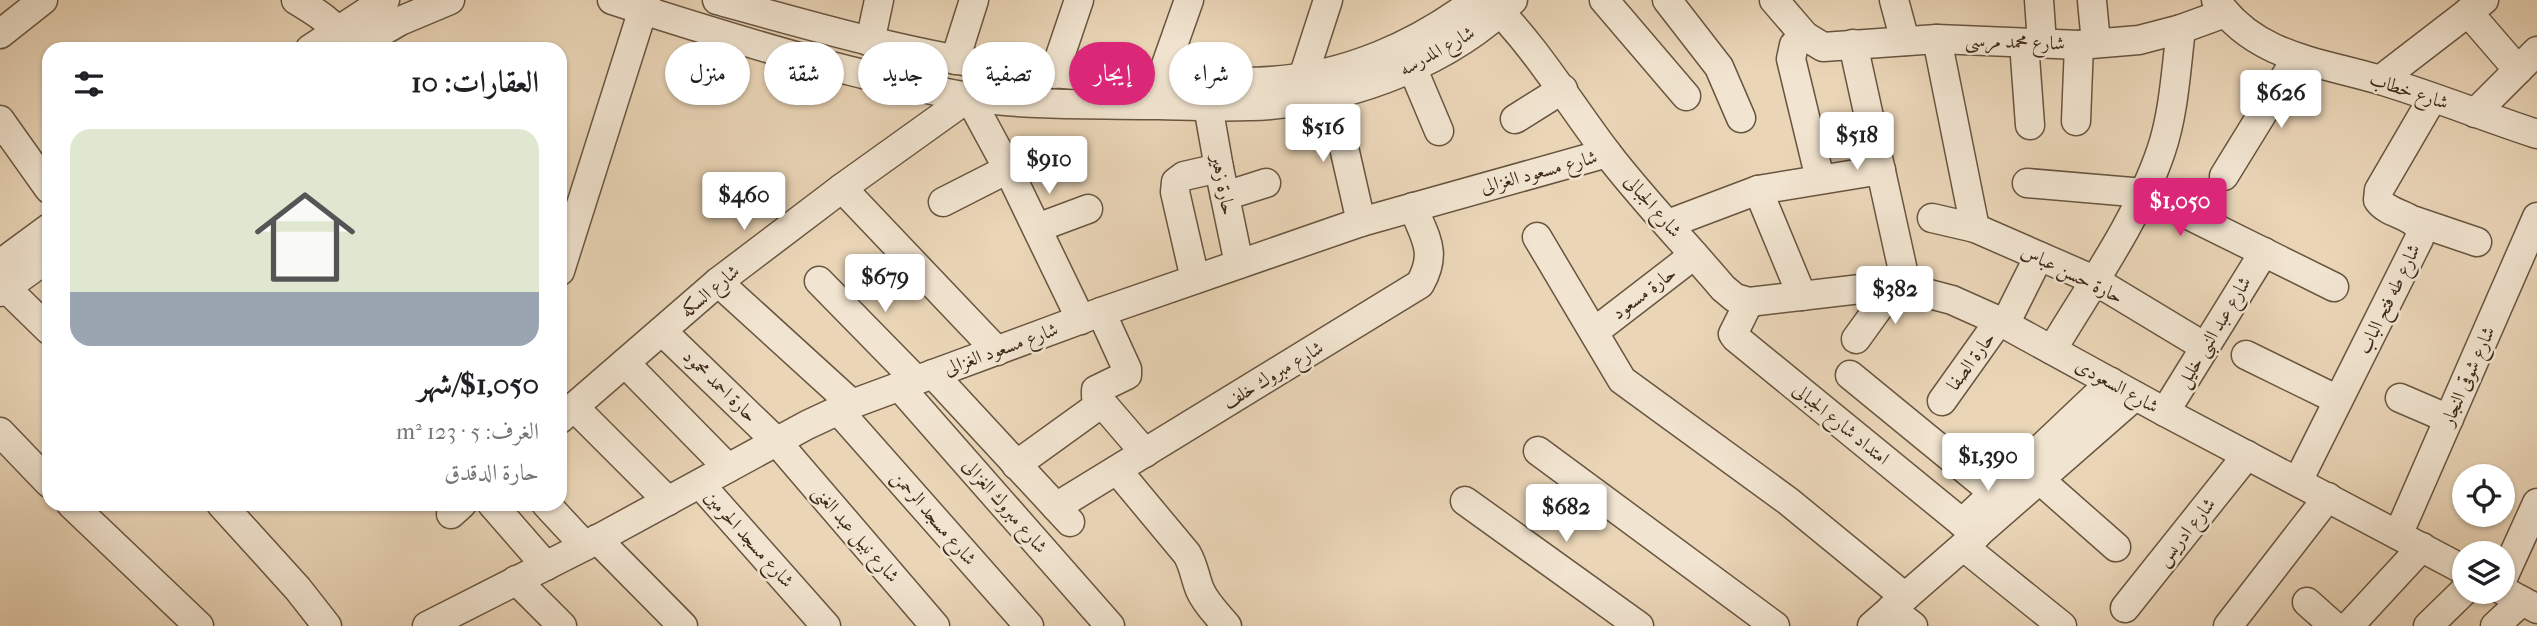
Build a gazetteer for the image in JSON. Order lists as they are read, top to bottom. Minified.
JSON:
{"streets":{"street":["شارع محمد مرسى","شارع المدرسه","شارع خطاب","شارع مسعود الغزالى","حارة زهير","شارع الجبالى","حارة حسن عباس","شارع السكه","حارة مسعود","شارع طه فتح الباب","شارع عبد النبى خليل","حارة الصفا","شارع مبروك خلف","شارع شوقى النجار","حارة احمد محمود","شارع السعودى","امتداد شارع الجبالى","شارع مبروك الغزالى","شارع مسجد الرحمن","شارع ادريس","شارع نبيل عبد الغنى","شارع مسجد الحرمين"]},"crossings":[["شارع محمد مرسى","شارع خطاب"],["شارع المدرسه","حارة زهير"],["شارع المدرسه","شارع الجبالى"],["شارع خطاب","شارع طه فتح الباب"],["شارع مسعود الغزالى","حارة زهير"],["شارع مسعود الغزالى","شارع الجبالى"],["شارع مسعود الغزالى","شارع مبروك خلف"],["شارع مسعود الغزالى","حارة احمد محمود"],["شارع مسعود الغزالى","شارع مبروك الغزالى"],["شارع مسعود الغزالى","شارع مسجد الرحمن"],["شارع مسعود الغزالى","شارع نبيل عبد الغنى"],["شارع مسعود الغزالى","شارع مسجد الحرمين"],["شارع الجبالى","حارة مسعود"],["شارع الجبالى","شارع السعودى"],["شارع الجبالى","امتداد شارع الجبالى"],["حارة حسن عباس","شارع عبد النبى خليل"],["حارة حسن عباس","حارة الصفا"],["شارع السكه","حارة احمد محمود"],["شارع السكه","شارع مسجد الرحمن"],["شارع طه فتح الباب","شارع السعودى"],["شارع عبد النبى خليل","شارع السعودى"],["حارة الصفا","شارع السعودى"],["شارع مبروك خلف","شارع مبروك الغزالى"],["شارع شوقى النجار","شارع السعودى"],["حارة احمد محمود","شارع نبيل عبد الغنى"],["شارع السعودى","امتداد شارع الجبالى"],["شارع السعودى","شارع ادريس"]],"page":{"chip":["شراء","إيجار","تصفية","جديد","شقة","منزل"],"heading":"العقارات: 10","price":["$626","$516","$518","$910","$460","$1,050","$679","$382","$1,390","$682"],"list":[{"name":"$1,050/شهر","note":"الغرف: 5 · 123 m² · حارة الدقدق"}]}}
